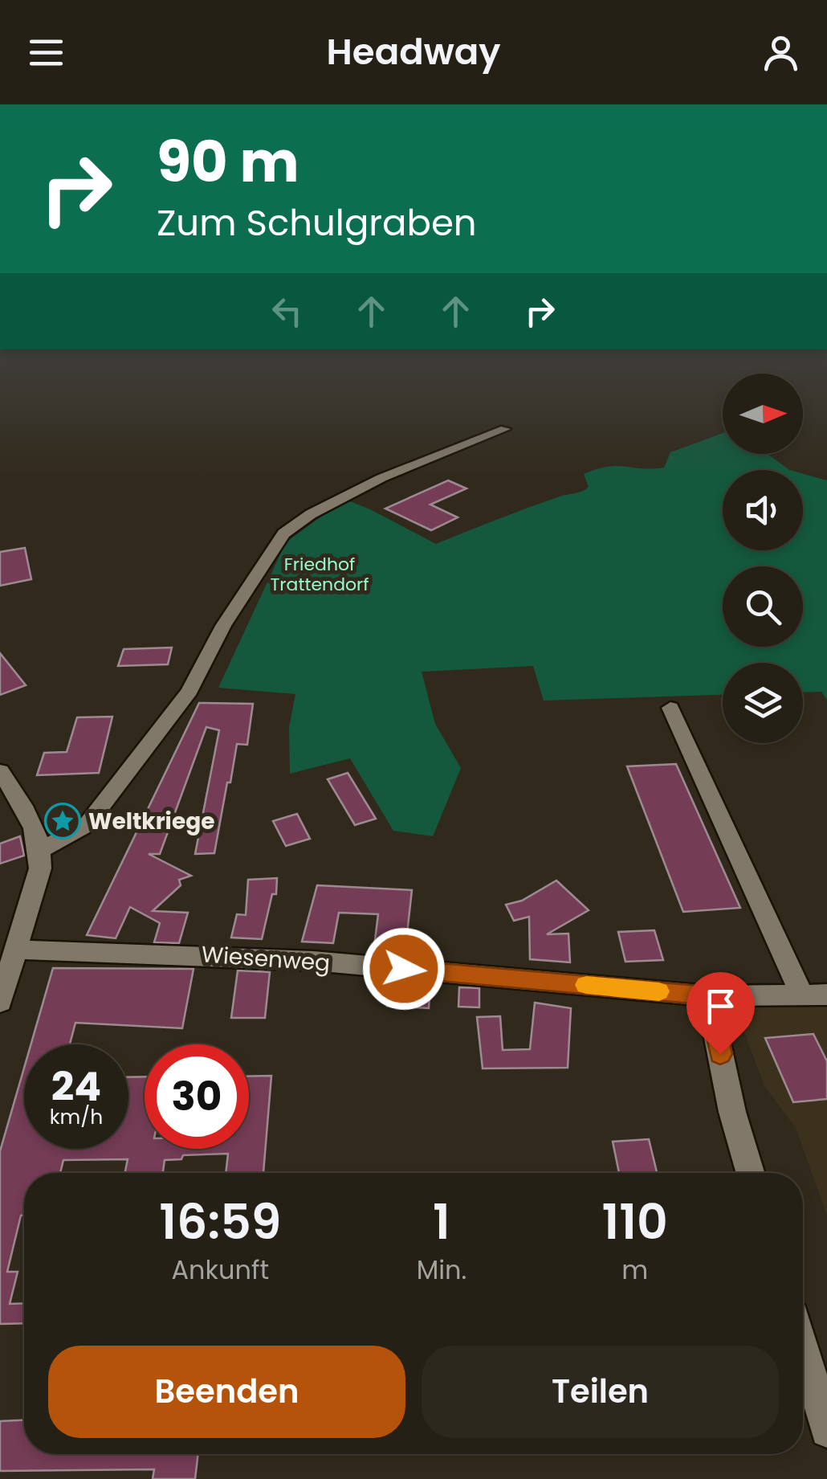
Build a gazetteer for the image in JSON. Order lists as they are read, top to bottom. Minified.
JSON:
{"streets":{"street":["Wiesenweg"]},"parks":["Friedhof Trattendorf"],"places":{"place":["Weltkriege"]},"north":"right","page":{"header":"Headway","turn":["90 m","Zum Schulgraben"],"speed":"24 km/h","limit":"30","eta":["16:59","Ankunft","1","Min.","110","m"],"buttons":["Beenden","Teilen"]}}
